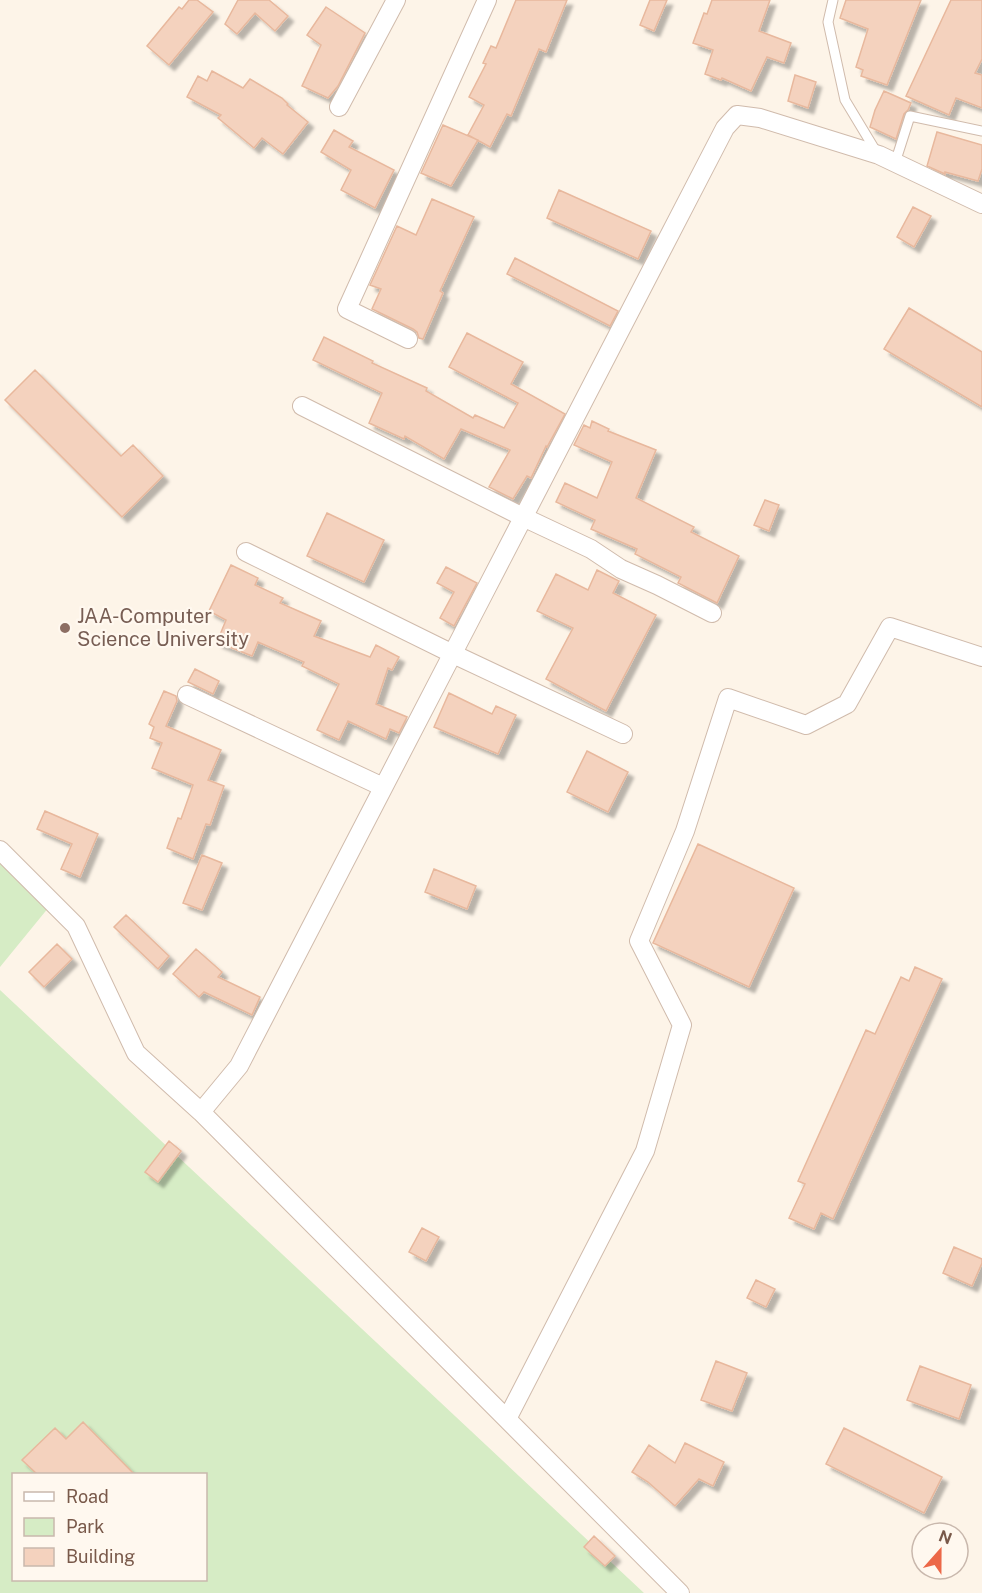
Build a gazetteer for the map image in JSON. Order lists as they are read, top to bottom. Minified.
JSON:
{"places":["JAA-Computer Science University"],"legend":["Road","Park","Building"],"north":"top"}
